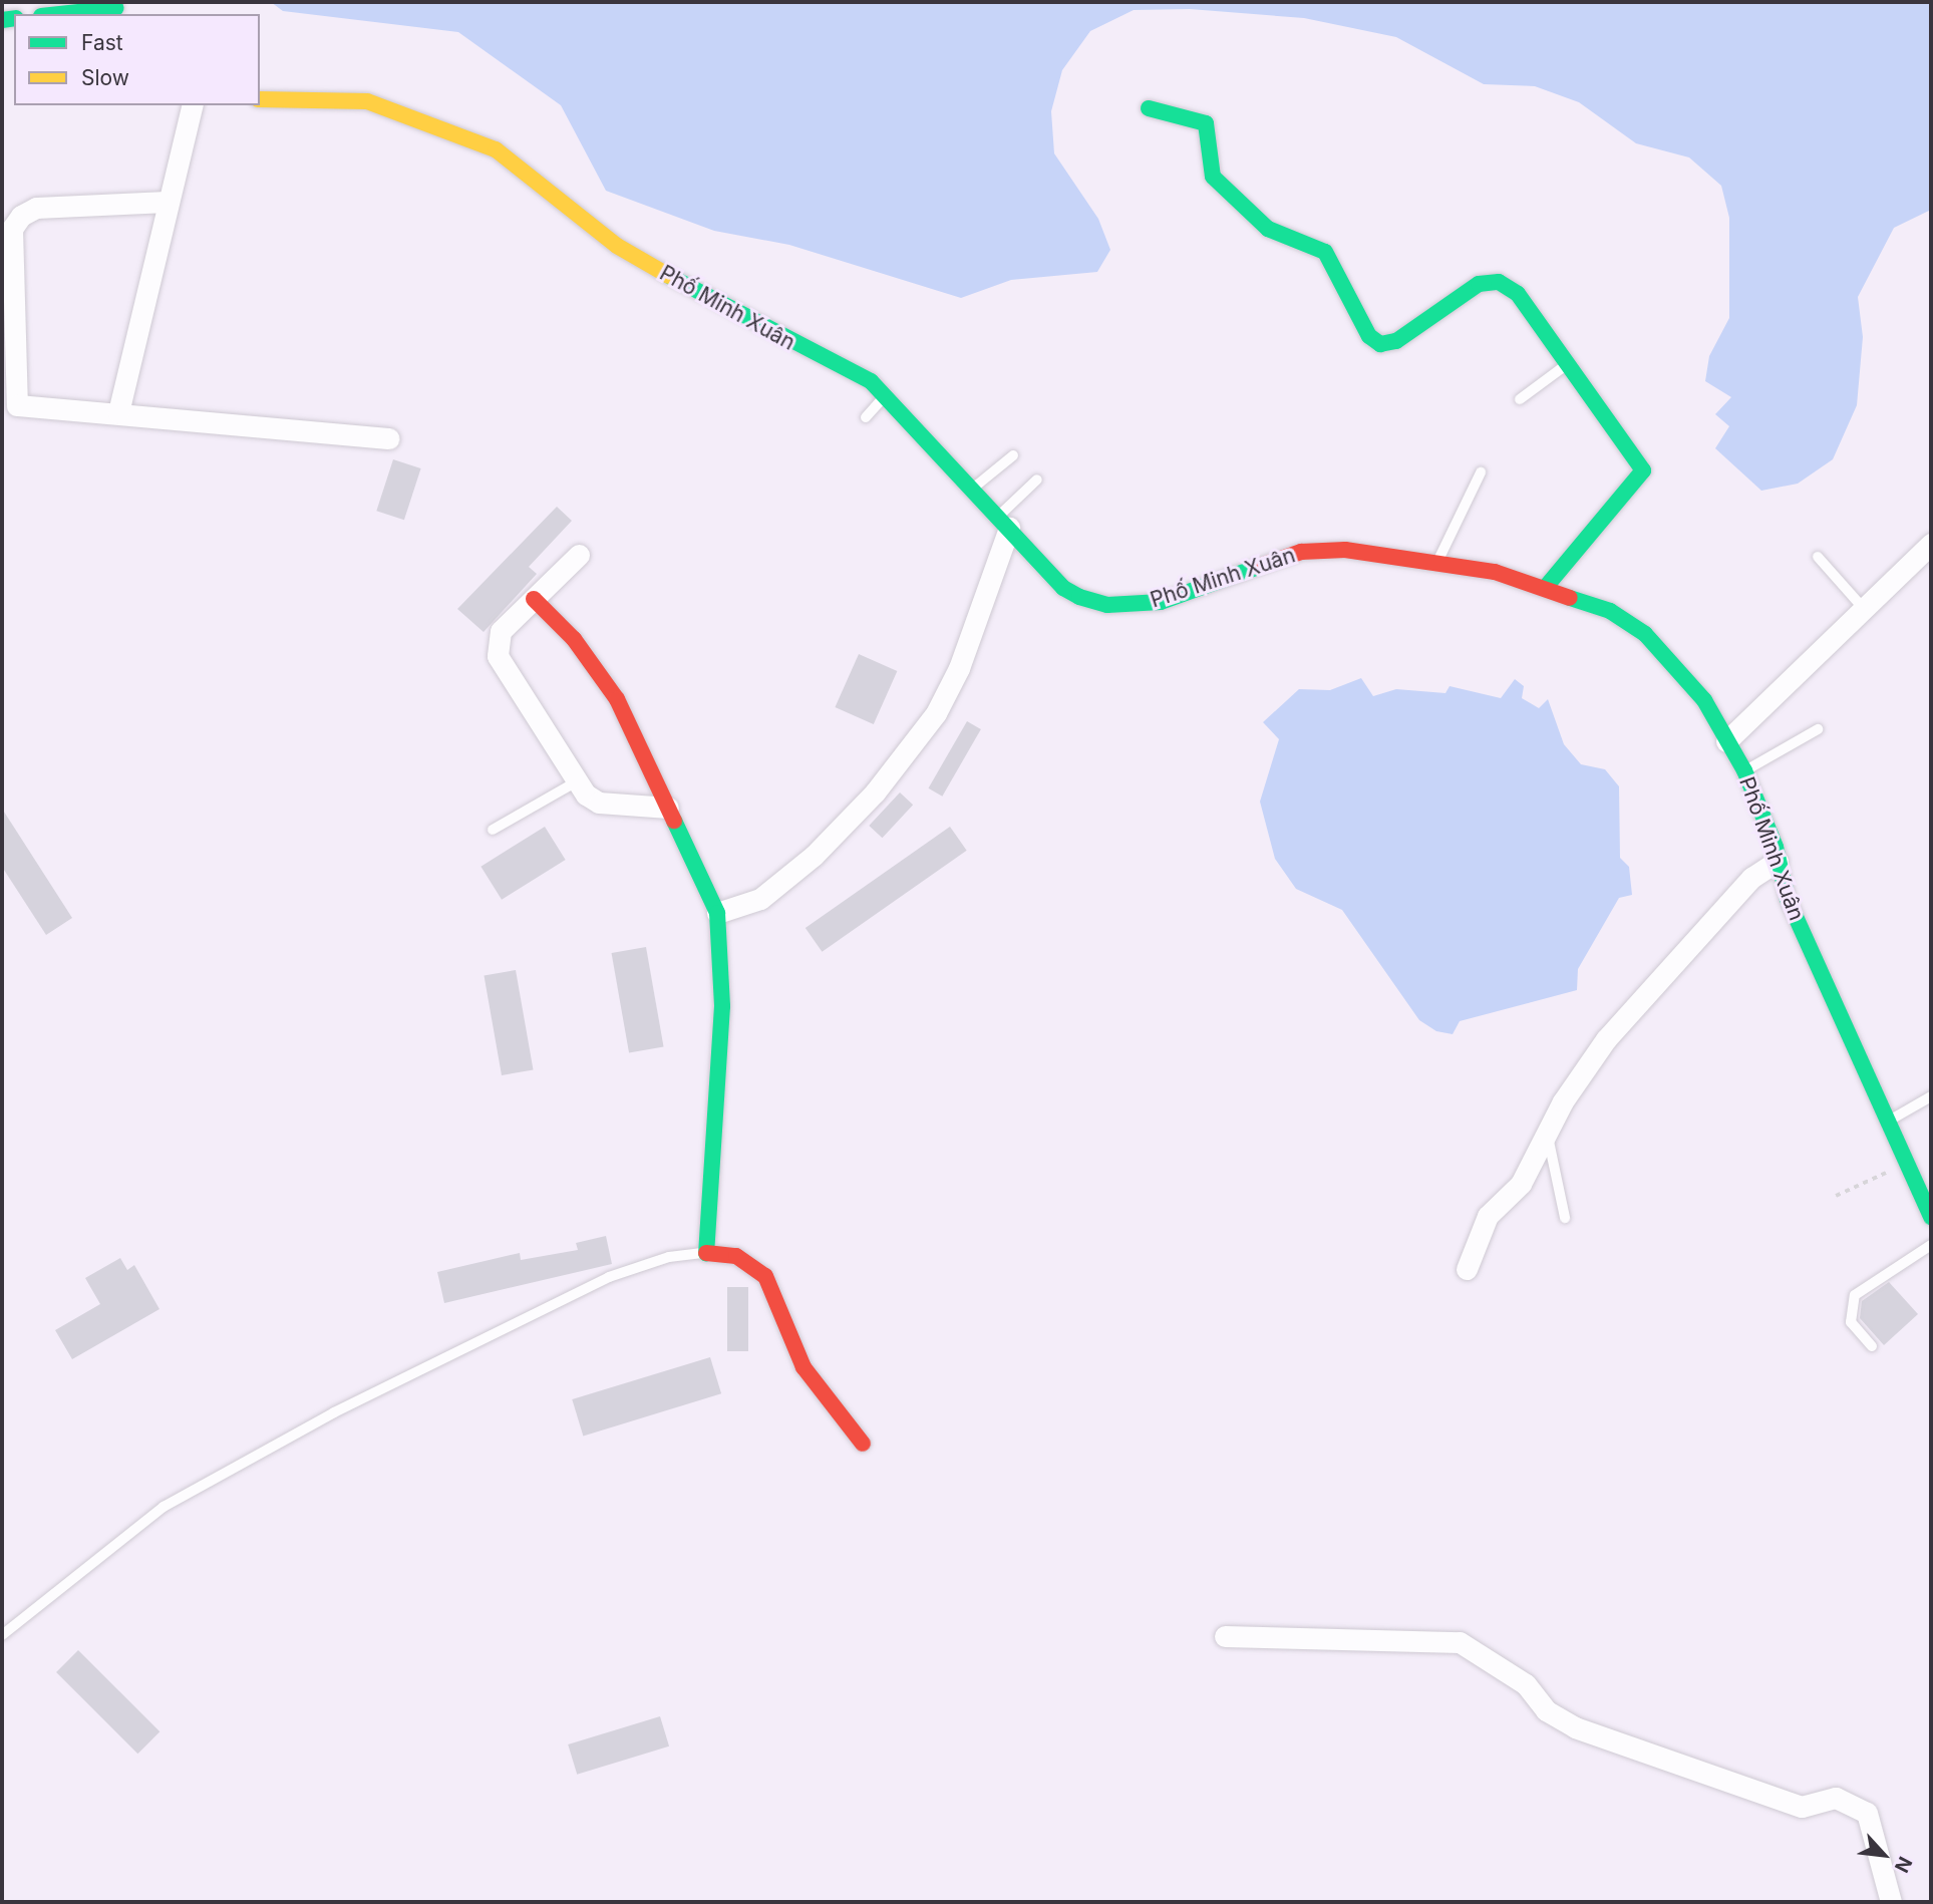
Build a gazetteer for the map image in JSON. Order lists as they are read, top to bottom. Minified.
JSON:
{"streets":{"street":["Phố Minh Xuân"]},"legend":["Fast","Slow"],"north":"bottom right"}
